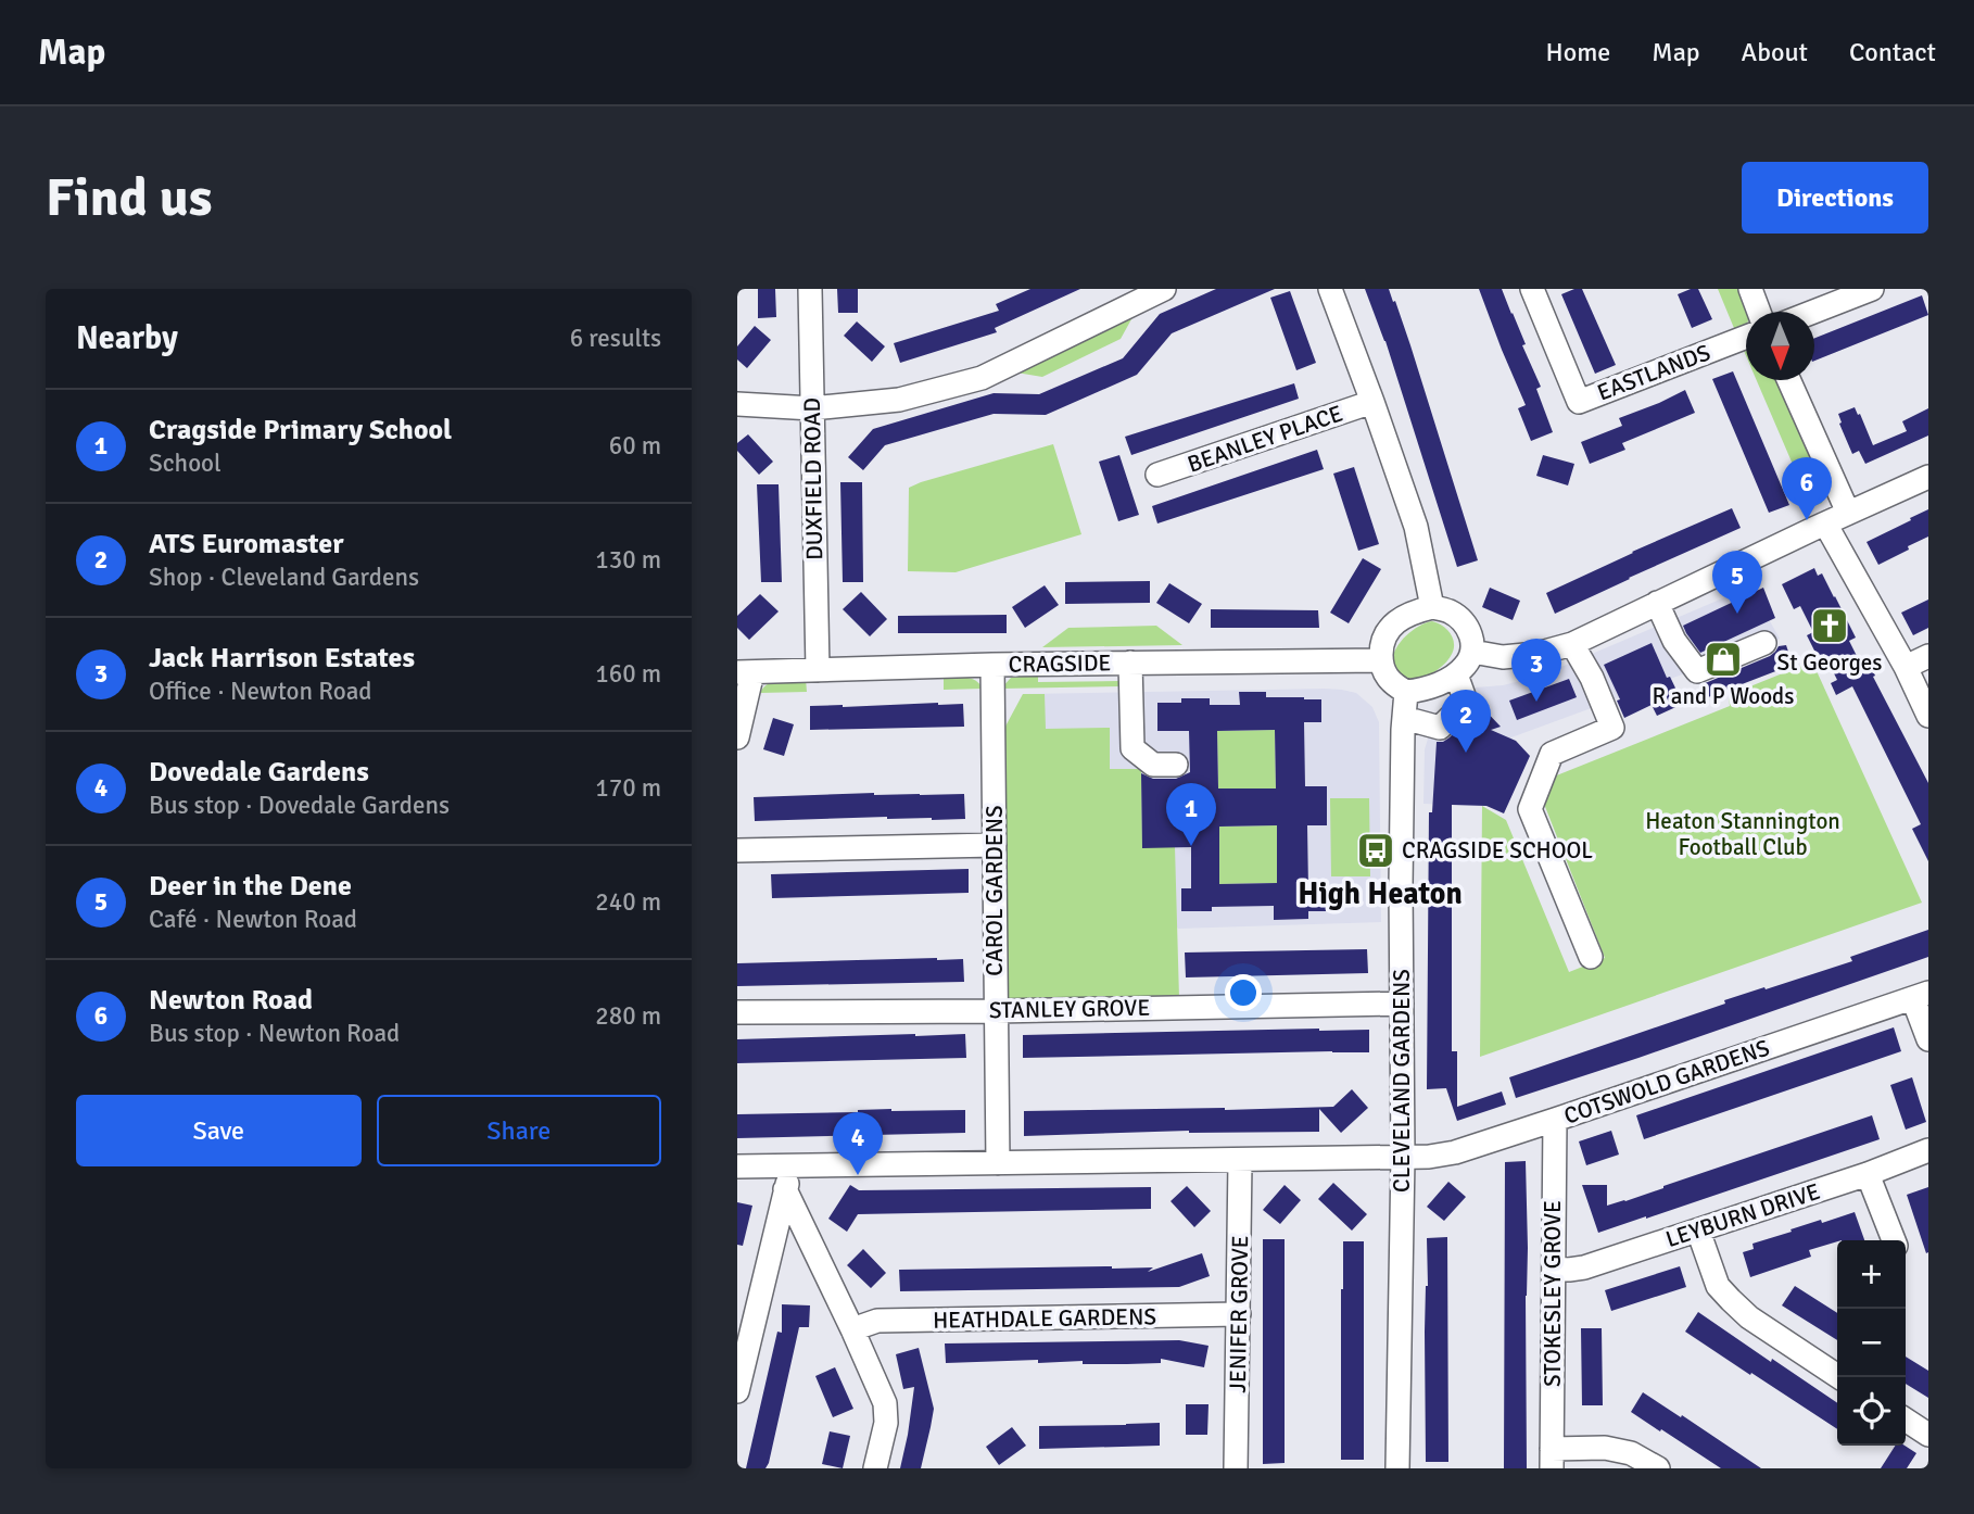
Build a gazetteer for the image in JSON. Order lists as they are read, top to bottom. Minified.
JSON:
{"streets":{"street":["EASTLANDS","BEANLEY PLACE","DUXFIELD ROAD","CRAGSIDE","CAROL GARDENS","STANLEY GROVE","CLEVELAND GARDENS","COTSWOLD GARDENS","LEYBURN DRIVE","STOKESLEY GROVE","JENIFER GROVE","HEATHDALE GARDENS"]},"crossings":[["DUXFIELD ROAD","CRAGSIDE"],["CRAGSIDE","CAROL GARDENS"],["CRAGSIDE","CLEVELAND GARDENS"],["CAROL GARDENS","STANLEY GROVE"],["CAROL GARDENS","COTSWOLD GARDENS"],["STANLEY GROVE","CLEVELAND GARDENS"],["CLEVELAND GARDENS","COTSWOLD GARDENS"],["COTSWOLD GARDENS","STOKESLEY GROVE"],["COTSWOLD GARDENS","JENIFER GROVE"],["LEYBURN DRIVE","STOKESLEY GROVE"],["JENIFER GROVE","HEATHDALE GARDENS"]],"districts":["High Heaton"],"parks":["Heaton Stannington Football Club"],"places":{"church":["St Georges"],"shop":["R and P Woods"],"bus stop":["CRAGSIDE SCHOOL"]},"north":"bottom","page":{"header":"Map","nav":["Home","Map","About","Contact"],"buttons":["Directions",["Save","Share"]],"title":"Find us","heading":["Nearby","6 results"],"list":[{"mark":"1","name":"Cragside Primary School","note":"School","value":"60 m"},{"mark":"2","name":"ATS Euromaster","note":"Shop · Cleveland Gardens","value":"130 m"},{"mark":"3","name":"Jack Harrison Estates","note":"Office · Newton Road","value":"160 m"},{"mark":"4","name":"Dovedale Gardens","note":"Bus stop · Dovedale Gardens","value":"170 m"},{"mark":"5","name":"Deer in the Dene","note":"Café · Newton Road","value":"240 m"},{"mark":"6","name":"Newton Road","note":"Bus stop · Newton Road","value":"280 m"}],"pins":["6","5","3","2","1","4"],"map_buttons":["+","−"]}}
